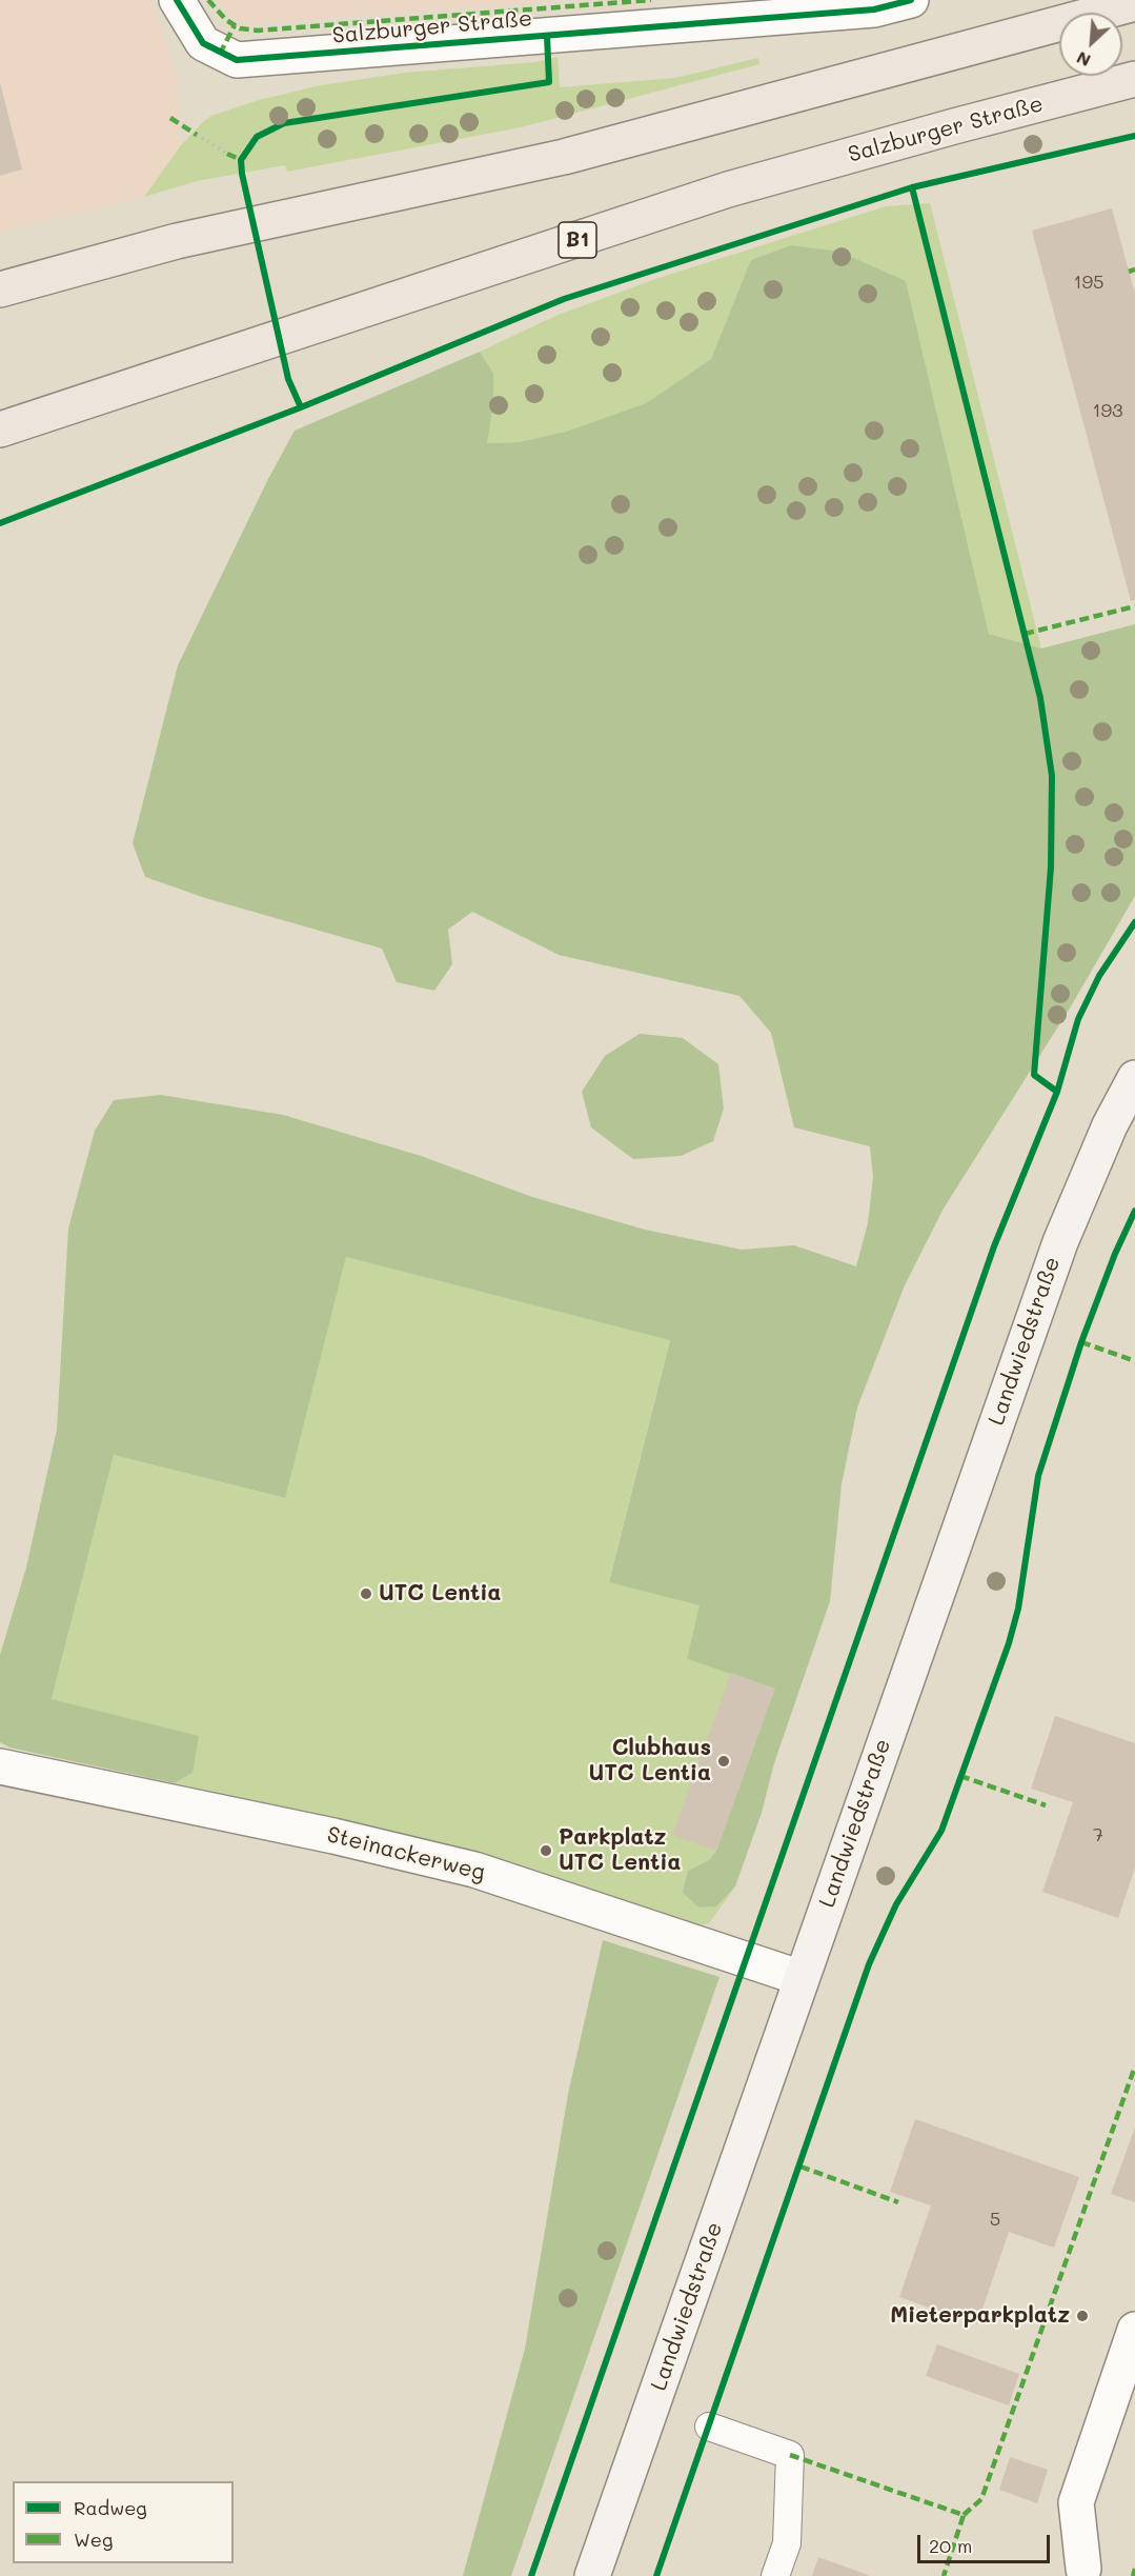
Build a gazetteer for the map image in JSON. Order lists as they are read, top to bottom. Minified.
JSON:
{"streets":{"main road":["Salzburger Straße","B1","Landwiedstraße"],"street":["Steinackerweg"]},"crossings":[["Landwiedstraße","Steinackerweg"]],"places":["UTC Lentia","Clubhaus UTC Lentia","Parkplatz UTC Lentia","Mieterparkplatz"],"house_numbers":["195","193","7","5"],"legend":["Radweg","Weg"],"scale_bar":"20 m","north":"bottom left"}
